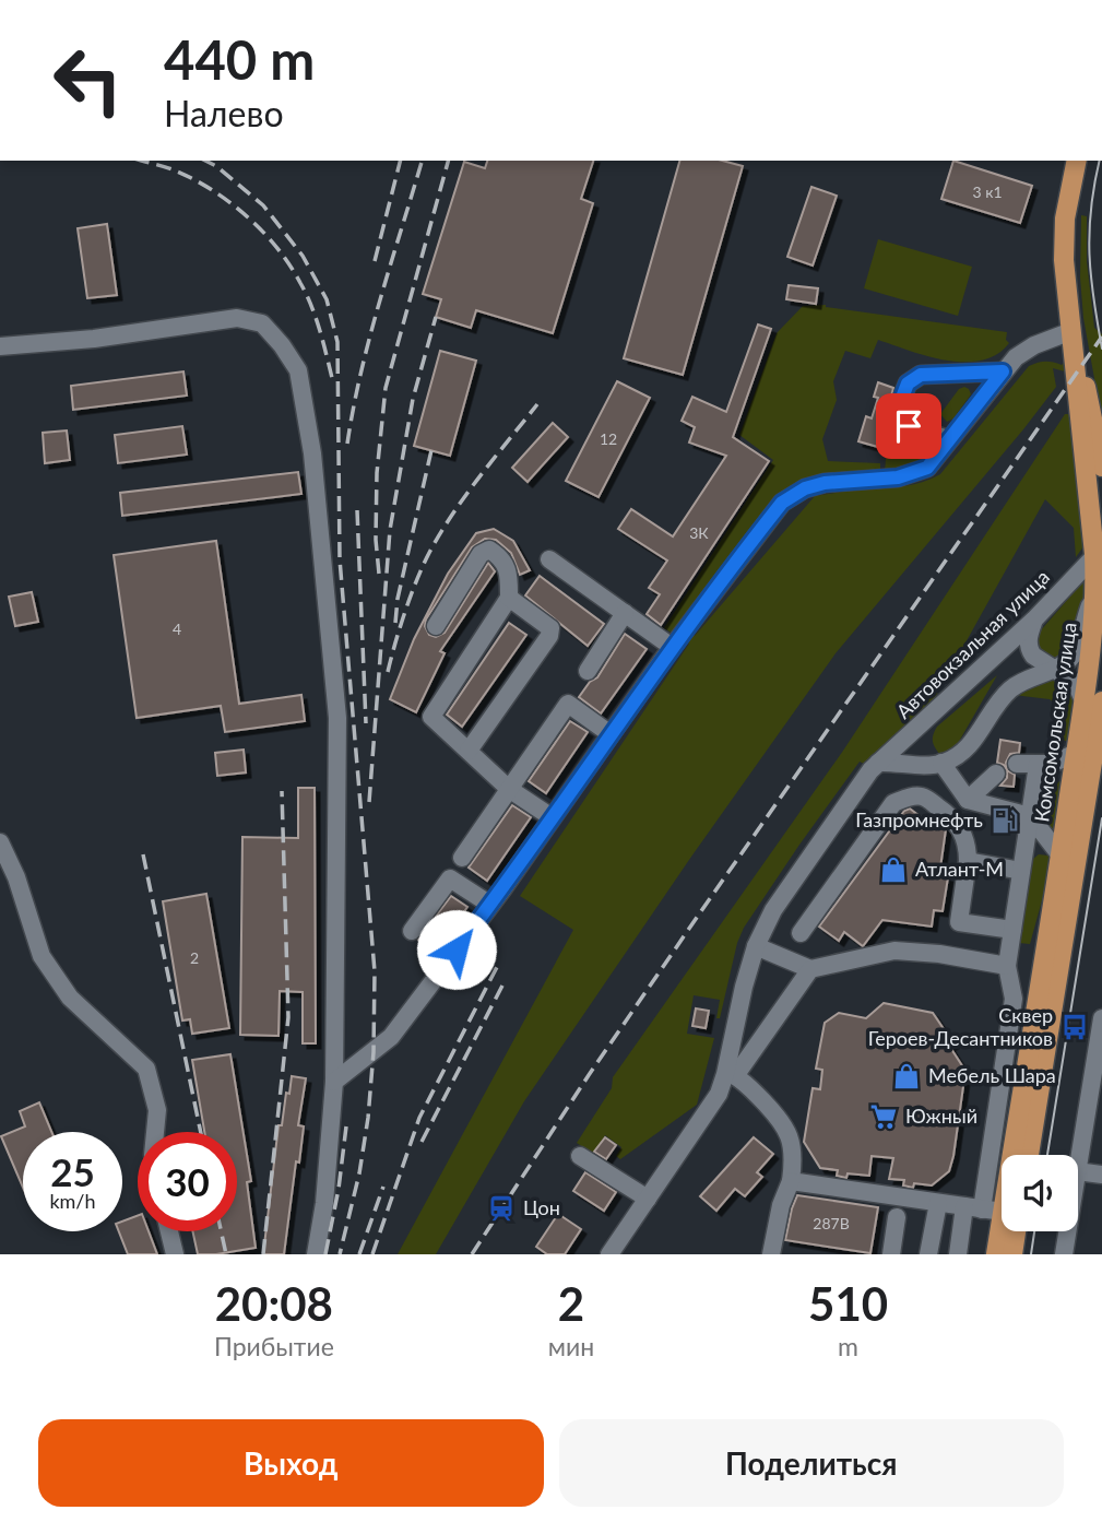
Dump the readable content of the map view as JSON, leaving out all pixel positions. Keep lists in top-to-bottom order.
{
  "streets": {
    "main road": ["Комсомольская улица"],
    "street": ["Автовокзальная улица"]
  },
  "crossings": [
    ["Автовокзальная улица", "Комсомольская улица"]
  ],
  "places": {
    "fuel station": ["Газпромнефть"],
    "shop": ["Атлант-М", "Мебель Шара"],
    "bus stop": ["Сквер Героев-Десантников"],
    "supermarket": ["Южный"],
    "station": ["Цон"]
  },
  "house_numbers": [
    "3 к1",
    "12",
    "3К",
    "4",
    "2",
    "287В"
  ],
  "page": {
    "turn": ["440 m", "Налево"],
    "speed": "25 km/h",
    "limit": "30",
    "eta": [
      "20:08",
      "Прибытие",
      "2",
      "мин",
      "510",
      "m"
    ],
    "buttons": ["Выход", "Поделиться"]
  }
}
